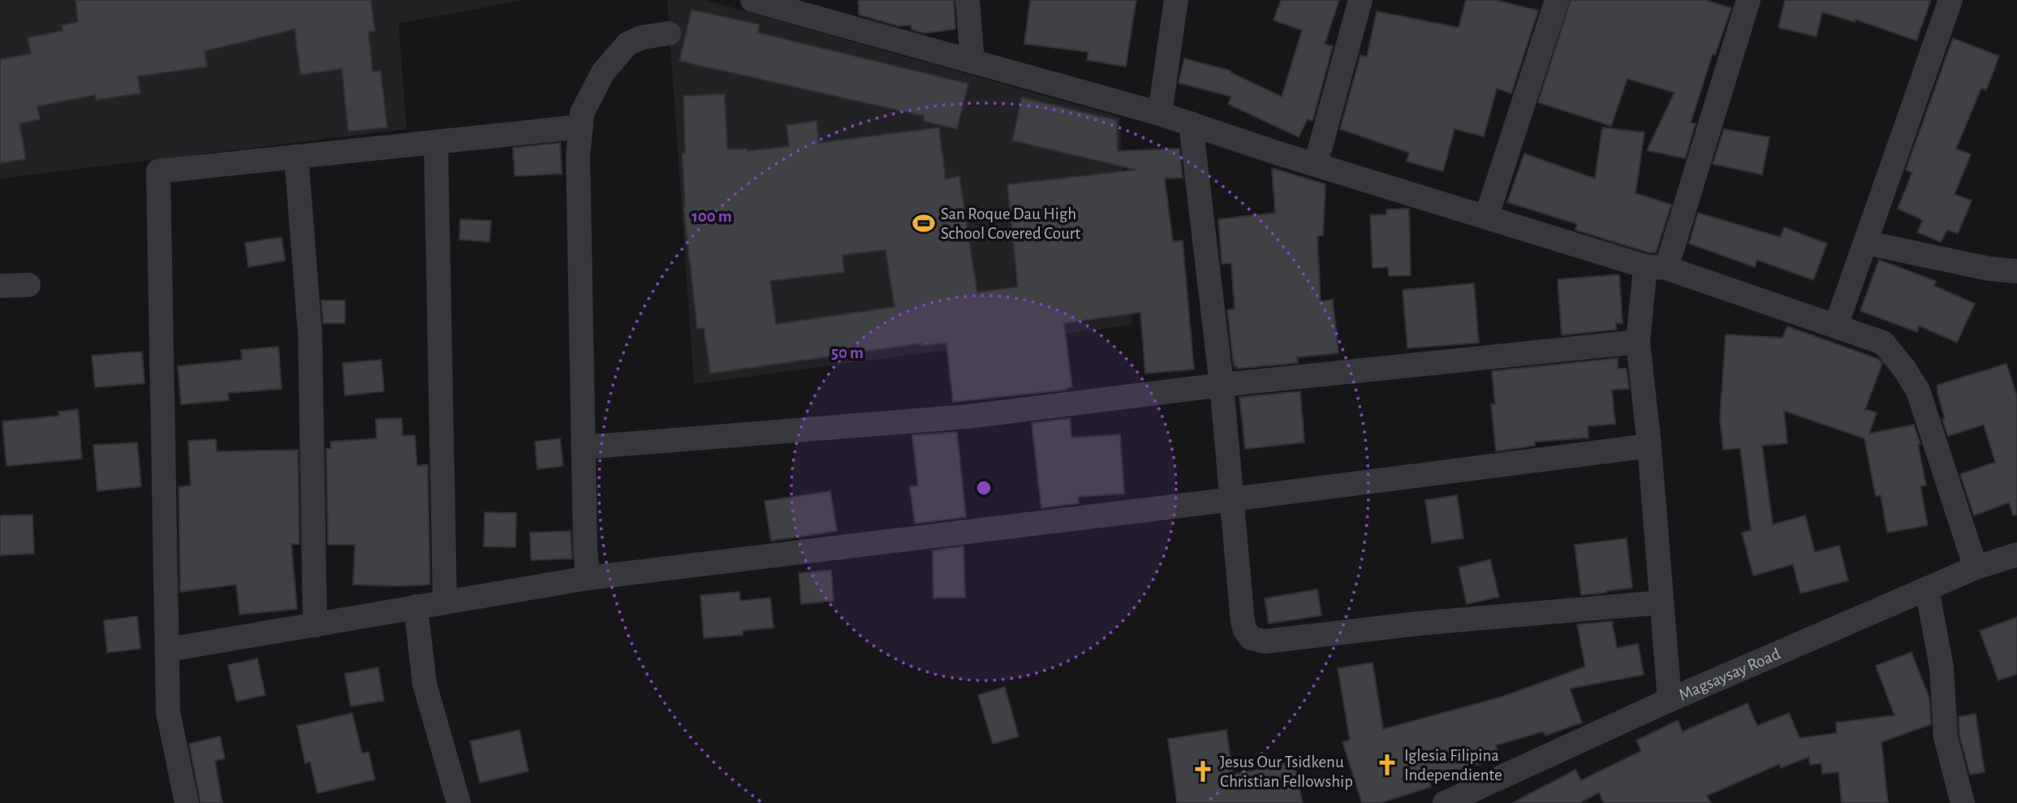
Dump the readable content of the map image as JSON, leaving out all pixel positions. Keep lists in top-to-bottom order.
{
  "streets": {
    "street": ["Magsaysay Road"]
  },
  "places": {
    "sports": ["San Roque Dau High School Covered Court"],
    "church": ["Iglesia Filipina Independiente", "Jesus Our Tsidkenu Christian Fellowship"]
  },
  "rings": ["100 m", "50 m"]
}
